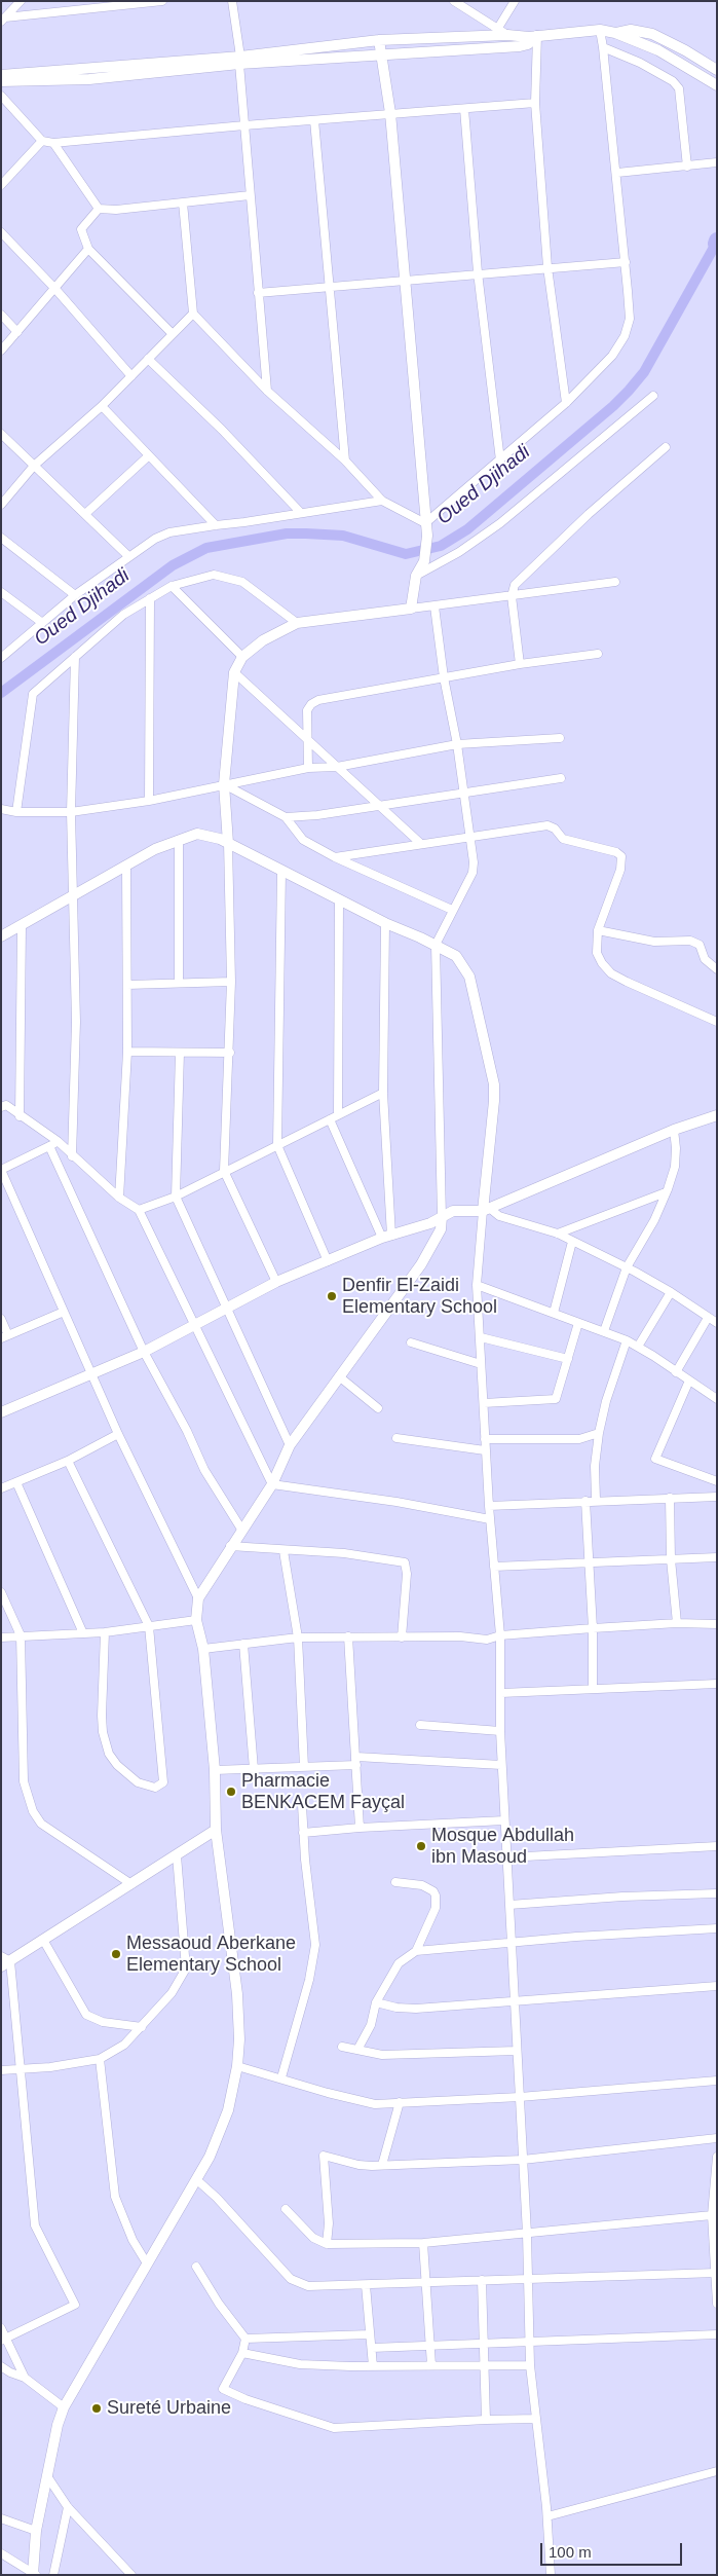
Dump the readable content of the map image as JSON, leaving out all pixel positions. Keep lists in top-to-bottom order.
{
  "water": ["Oued Djihadi"],
  "places": [
    "Denfir El-Zaidi Elementary School",
    "Pharmacie BENKACEM Fayçal",
    "Mosque Abdullah ibn Masoud",
    "Messaoud Aberkane Elementary School",
    "Sureté Urbaine"
  ],
  "scale_bar": "100 m"
}
